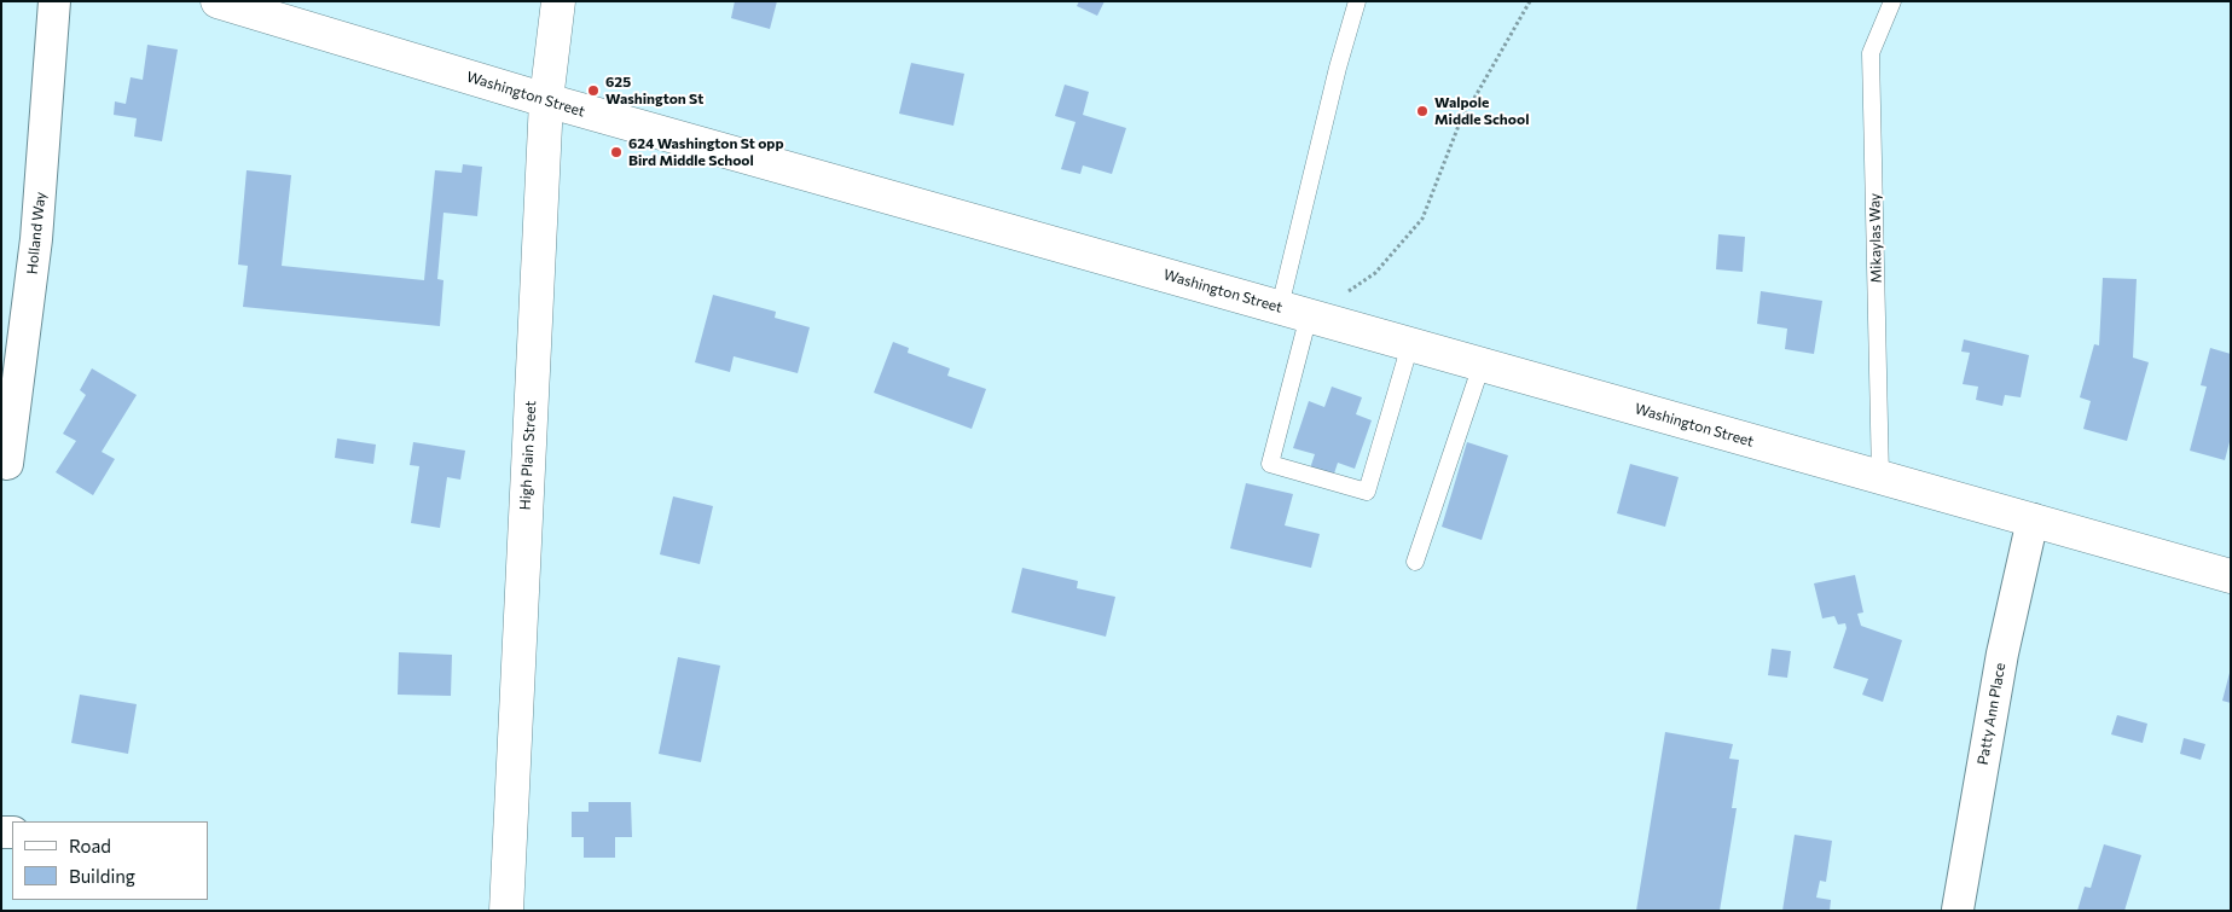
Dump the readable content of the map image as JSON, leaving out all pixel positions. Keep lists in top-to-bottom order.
{
  "streets": {
    "main road": ["Washington Street", "High Plain Street"],
    "street": ["Holland Way", "Patty Ann Place"],
    "lane": ["Mikaylas Way"]
  },
  "crossings": [
    ["Washington Street", "Mikaylas Way"],
    ["Washington Street", "High Plain Street"],
    ["Washington Street", "Patty Ann Place"]
  ],
  "places": ["625 Washington St", "Walpole Middle School", "624 Washington St opp Bird Middle School"],
  "legend": ["Road", "Building"]
}
